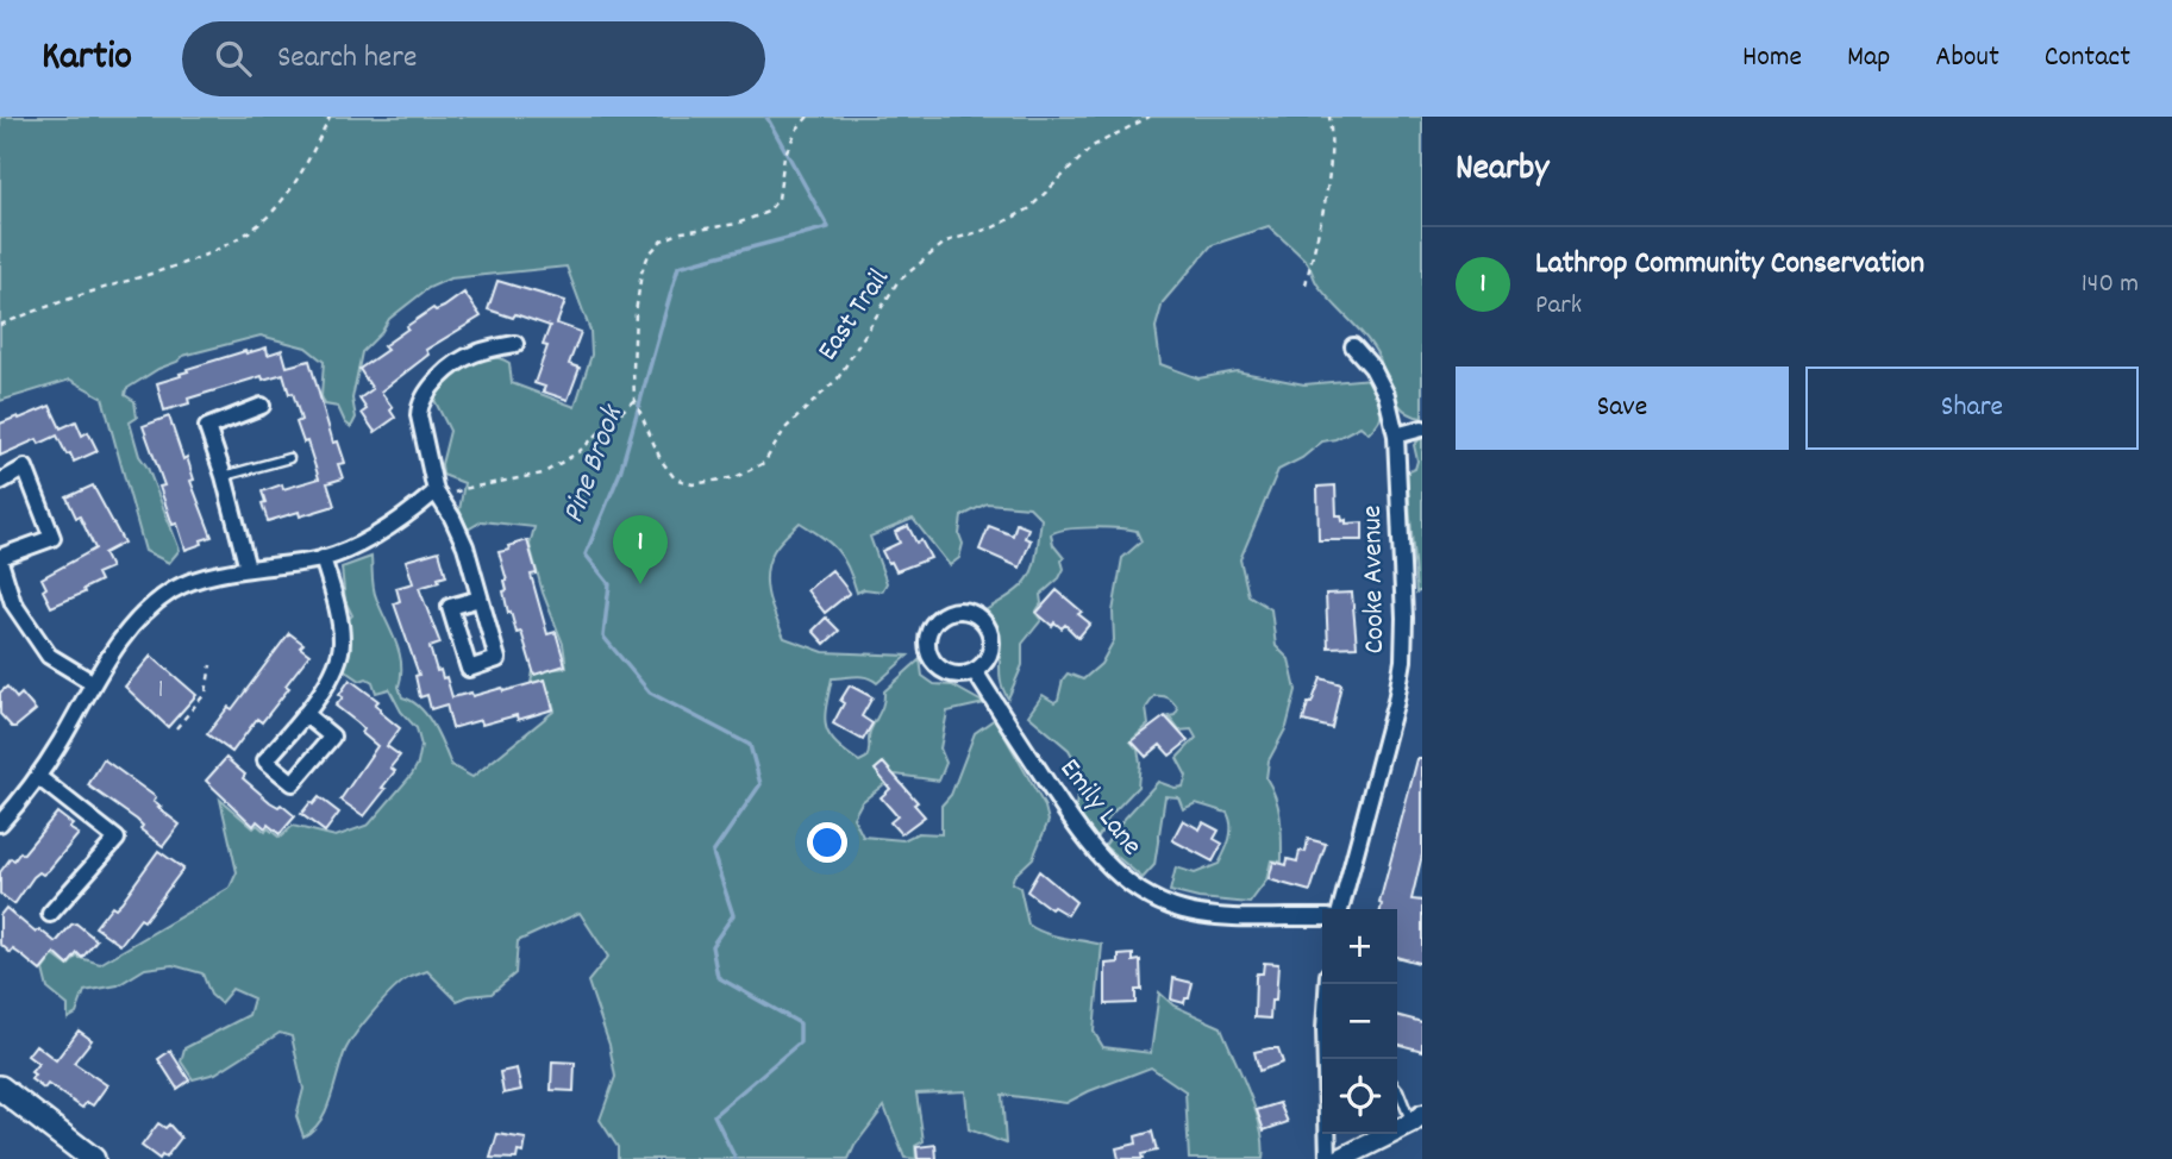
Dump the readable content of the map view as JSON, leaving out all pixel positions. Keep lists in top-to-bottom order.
{
  "streets": {
    "street": ["Cooke Avenue", "Emily Lane"],
    "path": ["East Trail"]
  },
  "water": ["Pine Brook"],
  "house_numbers": ["1"],
  "page": {
    "header": "Kartio",
    "search": "Search here",
    "nav": [
      "Home",
      "Map",
      "About",
      "Contact"
    ],
    "heading": "Nearby",
    "list": [
      {
        "mark": "1",
        "name": "Lathrop Community Conservation",
        "note": "Park",
        "value": "140 m"
      }
    ],
    "buttons": ["Save", "Share"],
    "pins": "1",
    "map_buttons": ["+", "−"]
  }
}
